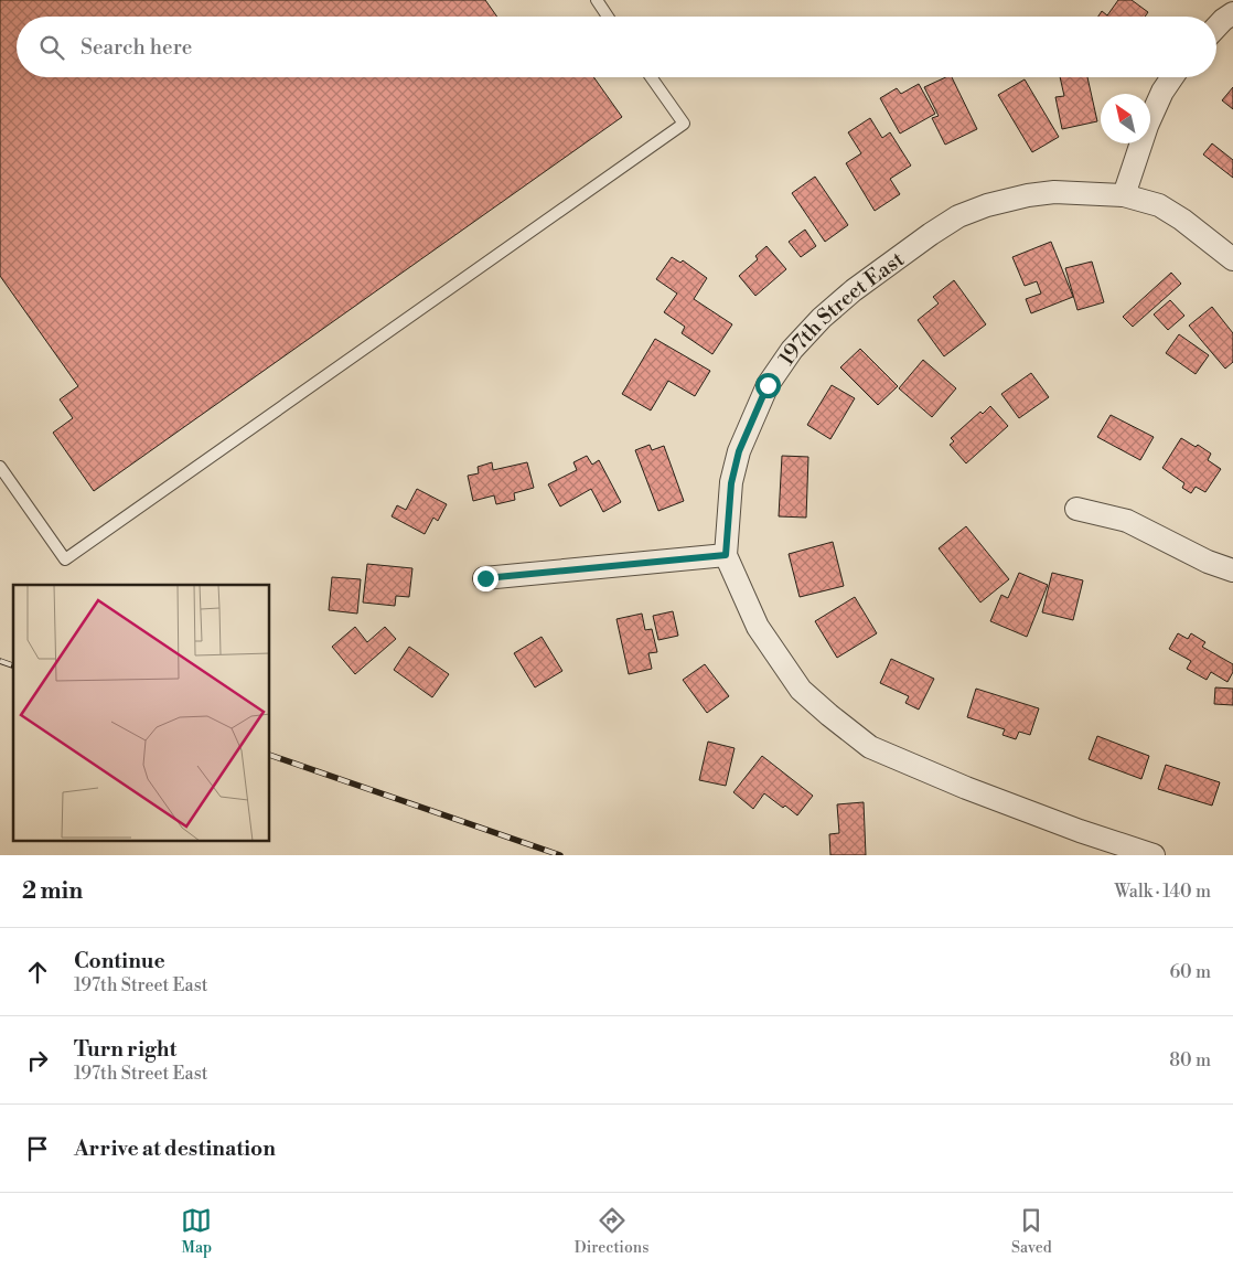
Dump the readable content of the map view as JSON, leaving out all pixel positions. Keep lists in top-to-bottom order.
{
  "streets": {
    "street": ["197th Street East"]
  },
  "north": "top left",
  "page": {
    "search": "Search here",
    "heading": ["2 min", "Walk · 140 m"],
    "list": [
      ["Continue", "197th Street East", "60 m"],
      ["Turn right", "197th Street East", "80 m"],
      "Arrive at destination"
    ],
    "nav": ["Map", "Directions", "Saved"]
  }
}
